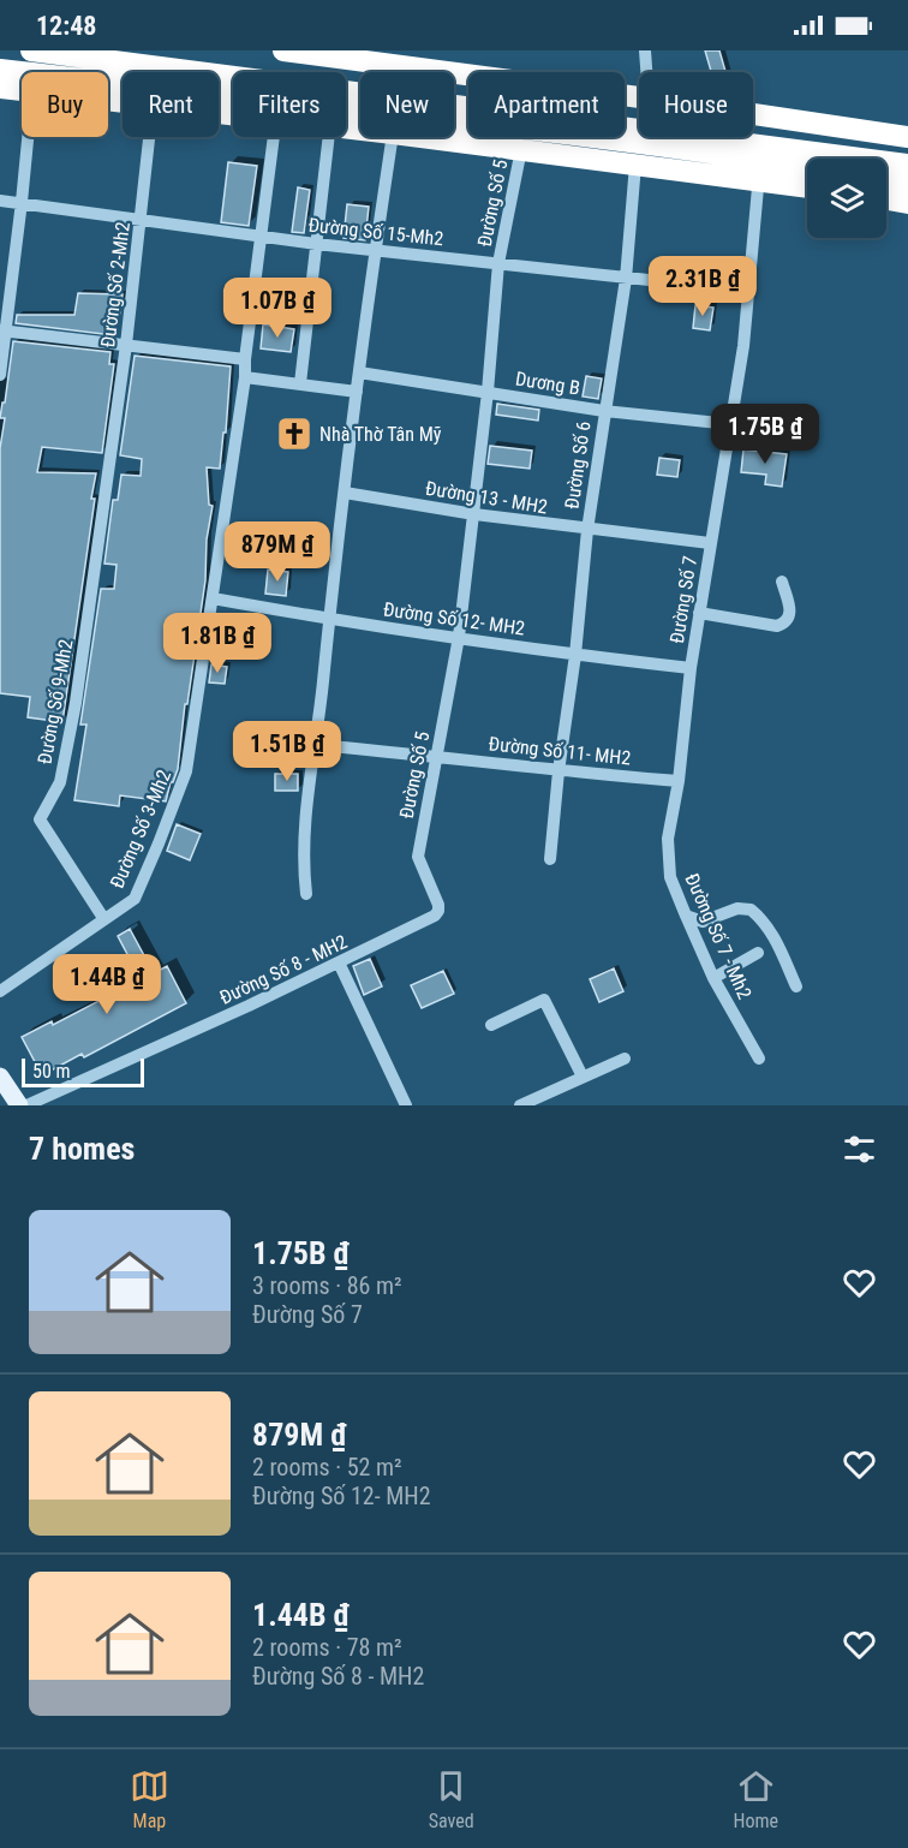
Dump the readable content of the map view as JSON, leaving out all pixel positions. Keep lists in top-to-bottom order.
{
  "streets": {
    "street": [
      "Đường Số 5",
      "Đường Số 15-Mh2",
      "Đường Số 2-Mh2",
      "Dương B",
      "Đường Số 6",
      "Đường 13 - MH2",
      "Đường Số 7",
      "Đường Số 12- MH2",
      "Đường Số 9-Mh2",
      "Đường Số 11- MH2",
      "Đường Số 3-Mh2",
      "Đường Số 7 - Mh2",
      "Đường Số 8 - MH2"
    ]
  },
  "crossings": [
    ["Đường Số 5", "Đường Số 15-Mh2"],
    ["Đường Số 5", "Dương B"],
    ["Đường Số 5", "Đường 13 - MH2"],
    ["Đường Số 5", "Đường Số 12- MH2"],
    ["Đường Số 5", "Đường Số 11- MH2"],
    ["Đường Số 5", "Đường Số 8 - MH2"],
    ["Đường Số 15-Mh2", "Đường Số 2-Mh2"],
    ["Đường Số 15-Mh2", "Đường Số 6"],
    ["Đường Số 15-Mh2", "Đường Số 3-Mh2"],
    ["Đường Số 2-Mh2", "Đường Số 9-Mh2"],
    ["Dương B", "Đường Số 6"],
    ["Dương B", "Đường Số 7"],
    ["Đường Số 6", "Đường 13 - MH2"],
    ["Đường Số 6", "Đường Số 12- MH2"],
    ["Đường Số 6", "Đường Số 11- MH2"],
    ["Đường 13 - MH2", "Đường Số 7"],
    ["Đường Số 7", "Đường Số 12- MH2"],
    ["Đường Số 7", "Đường Số 11- MH2"],
    ["Đường Số 7", "Đường Số 7 - Mh2"],
    ["Đường Số 12- MH2", "Đường Số 3-Mh2"],
    ["Đường Số 9-Mh2", "Đường Số 3-Mh2"],
    ["Đường Số 11- MH2", "Đường Số 7 - Mh2"]
  ],
  "places": {
    "church": ["Nhà Thờ Tân Mỹ"]
  },
  "scale_bar": "50 m",
  "page": {
    "status": "12:48",
    "chip": [
      "Buy",
      "Rent",
      "Filters",
      "New",
      "Apartment",
      "House"
    ],
    "price": [
      "2.31B ₫",
      "1.07B ₫",
      "1.75B ₫",
      "879M ₫",
      "1.81B ₫",
      "1.51B ₫",
      "1.44B ₫"
    ],
    "scale": "50 m",
    "heading": "7 homes",
    "list": [
      {
        "name": "1.75B ₫",
        "note": "3 rooms · 86 m² · Đường Số 7"
      },
      {
        "name": "879M ₫",
        "note": "2 rooms · 52 m² · Đường Số 12- MH2"
      },
      {
        "name": "1.44B ₫",
        "note": "2 rooms · 78 m² · Đường Số 8 - MH2"
      }
    ],
    "tabs": ["Map", "Saved", "Home"]
  }
}
